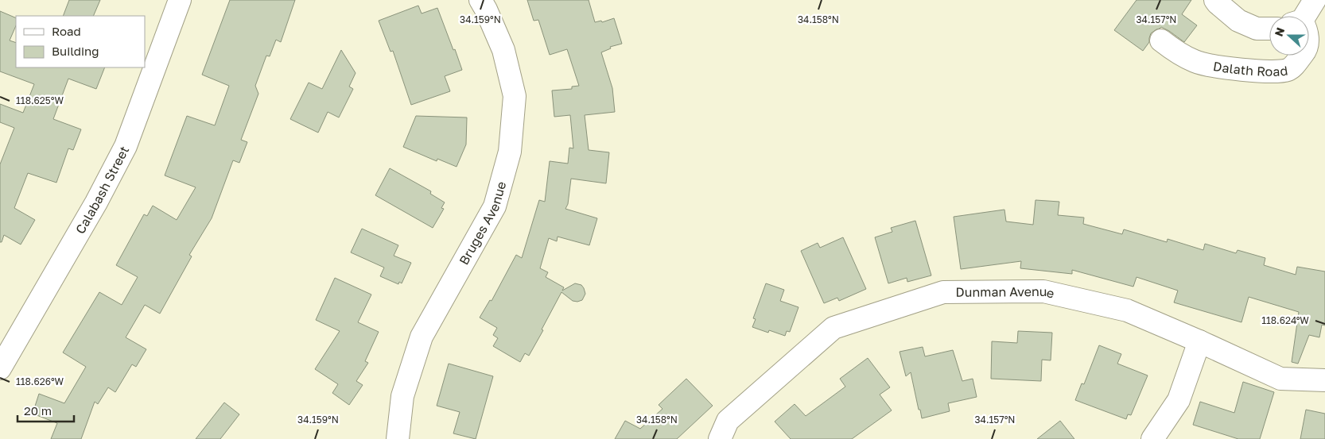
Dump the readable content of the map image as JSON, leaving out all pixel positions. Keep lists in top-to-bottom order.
{
  "streets": {
    "street": [
      "Dalath Road",
      "Calabash Street",
      "Bruges Avenue",
      "Dunman Avenue"
    ]
  },
  "legend": ["Road", "Building"],
  "scale_bar": "20 m",
  "north": "left",
  "coordinates": [
    "34.159°N",
    "34.158°N",
    "34.157°N",
    "118.625°W",
    "118.624°W",
    "118.626°W"
  ]
}
